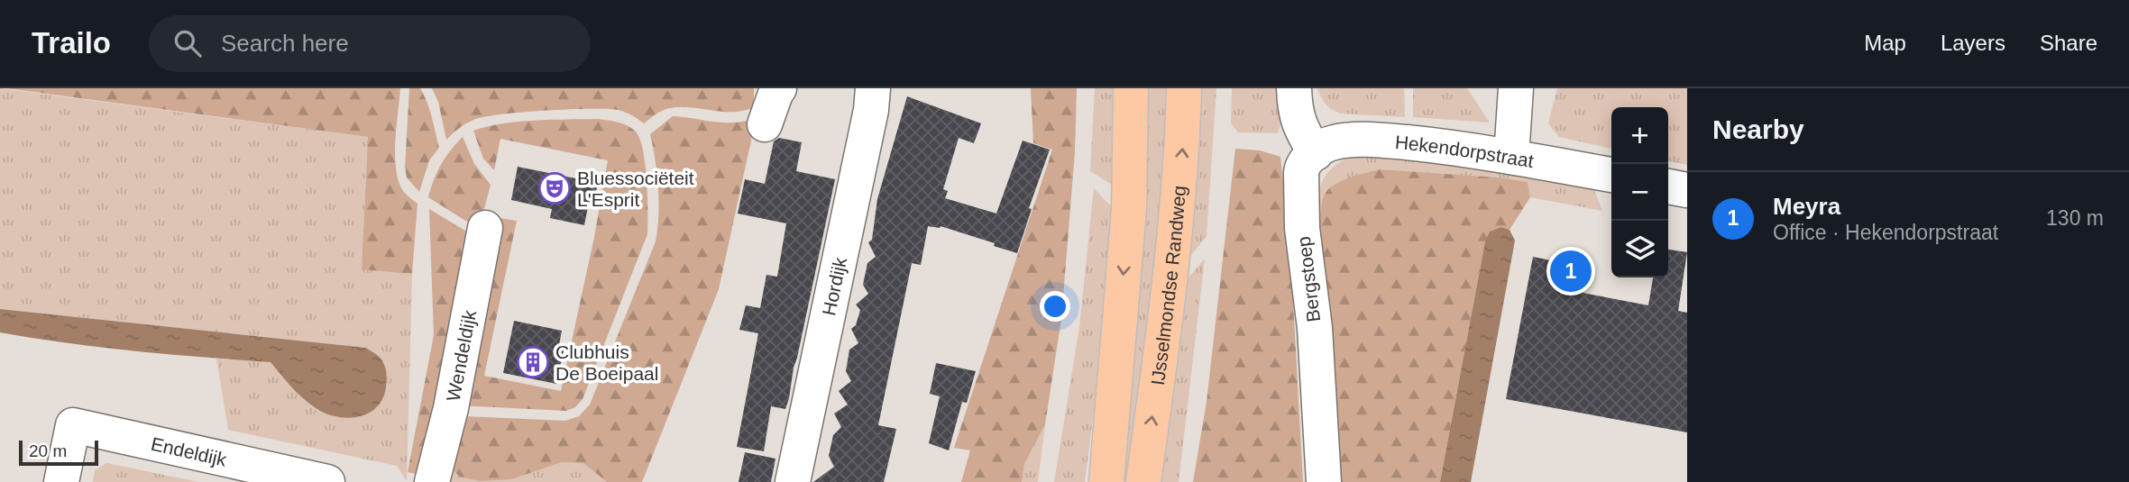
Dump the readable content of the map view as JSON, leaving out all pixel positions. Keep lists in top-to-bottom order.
{
  "streets": {
    "main road": ["IJsselmondse Randweg"],
    "street": [
      "Hekendorpstraat",
      "Bergstoep",
      "Hordijk",
      "Wendeldijk",
      "Endeldijk"
    ]
  },
  "crossings": [
    ["Hekendorpstraat", "Bergstoep"]
  ],
  "places": {
    "theatre": ["Bluessociëteit L'Esprit"],
    "building": ["Clubhuis De Boeipaal"]
  },
  "scale_bar": "20 m",
  "page": {
    "header": "Trailo",
    "search": "Search here",
    "nav": ["Map", "Layers", "Share"],
    "heading": "Nearby",
    "map_buttons": ["+", "−"],
    "list": [
      {
        "mark": "1",
        "name": "Meyra",
        "note": "Office · Hekendorpstraat",
        "value": "130 m"
      }
    ],
    "pins": "1",
    "scale": "20 m"
  }
}
